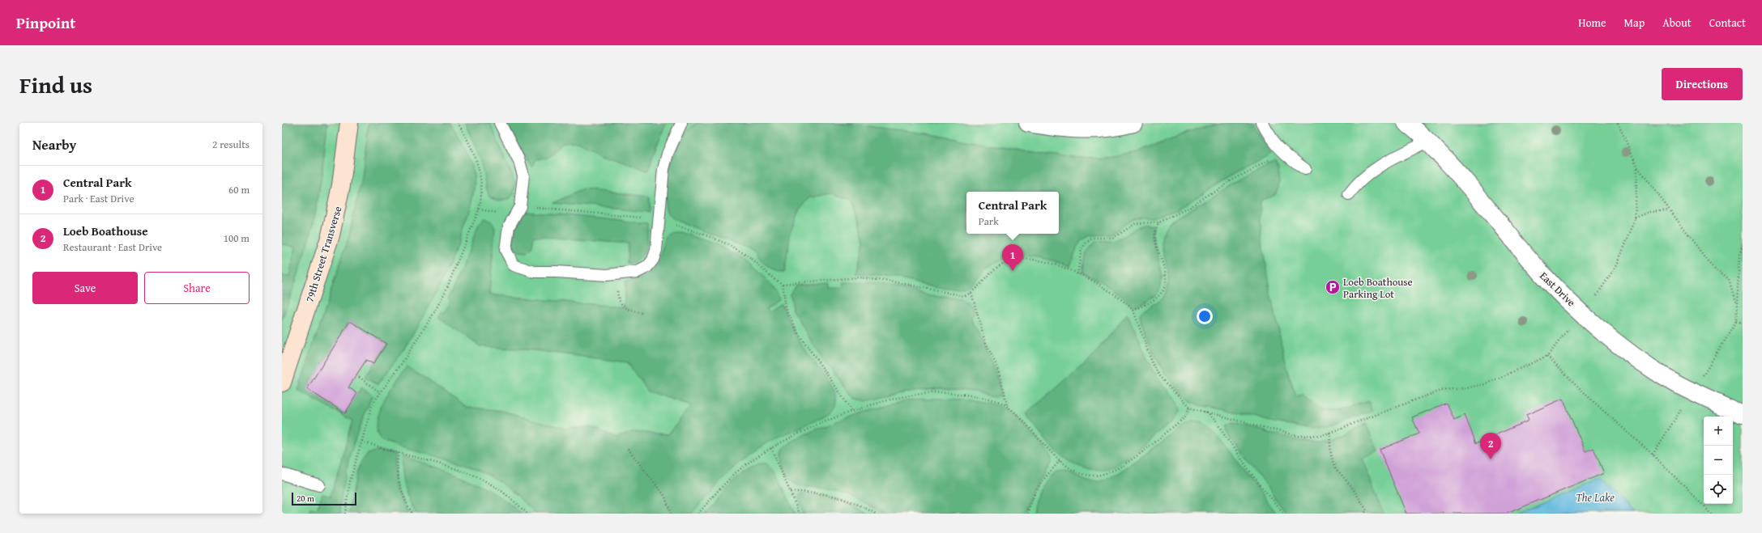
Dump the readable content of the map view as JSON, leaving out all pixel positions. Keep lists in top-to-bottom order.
{
  "streets": {
    "main road": ["79th Street Transverse"],
    "street": ["East Drive"]
  },
  "water": ["The Lake"],
  "places": {
    "parking": ["Loeb Boathouse Parking Lot"]
  },
  "scale_bar": "20 m",
  "page": {
    "header": "Pinpoint",
    "nav": [
      "Home",
      "Map",
      "About",
      "Contact"
    ],
    "title": "Find us",
    "buttons": [
      "Directions",
      ["Save", "Share"]
    ],
    "heading": ["Nearby", "2 results"],
    "list": [
      {
        "mark": "1",
        "name": "Central Park",
        "note": "Park · East Drive",
        "value": "60 m"
      },
      {
        "mark": "2",
        "name": "Loeb Boathouse",
        "note": "Restaurant · East Drive",
        "value": "100 m"
      }
    ],
    "popup": ["Central Park", "Park"],
    "pins": ["1", "2"],
    "map_buttons": ["+", "−"],
    "scale": "20 m"
  }
}
